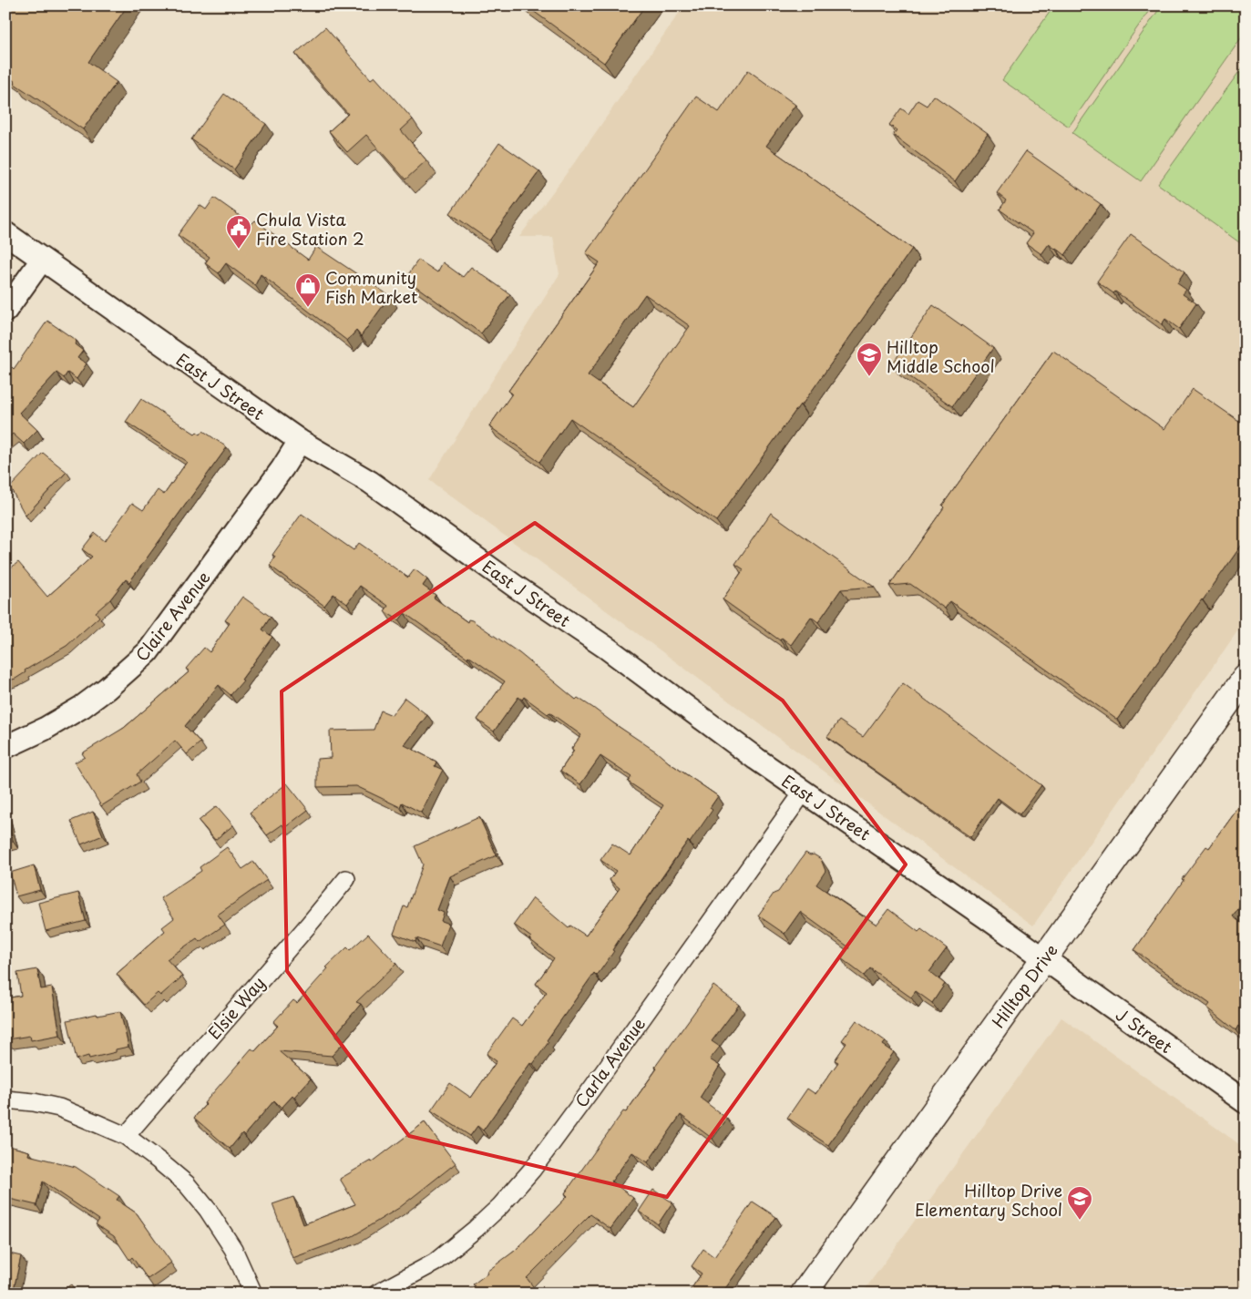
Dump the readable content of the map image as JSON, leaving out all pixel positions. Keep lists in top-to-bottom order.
{
  "streets": {
    "main road": ["Hilltop Drive"],
    "street": [
      "East J Street",
      "Claire Avenue",
      "Elsie Way",
      "J Street",
      "Carla Avenue"
    ]
  },
  "crossings": [
    ["East J Street", "Claire Avenue"],
    ["East J Street", "Hilltop Drive"],
    ["East J Street", "J Street"],
    ["East J Street", "Carla Avenue"],
    ["Hilltop Drive", "J Street"]
  ],
  "places": {
    "public building": ["Chula Vista Fire Station 2"],
    "shop": ["Community Fish Market"],
    "school or university": ["Hilltop Middle School", "Hilltop Drive Elementary School"]
  }
}
